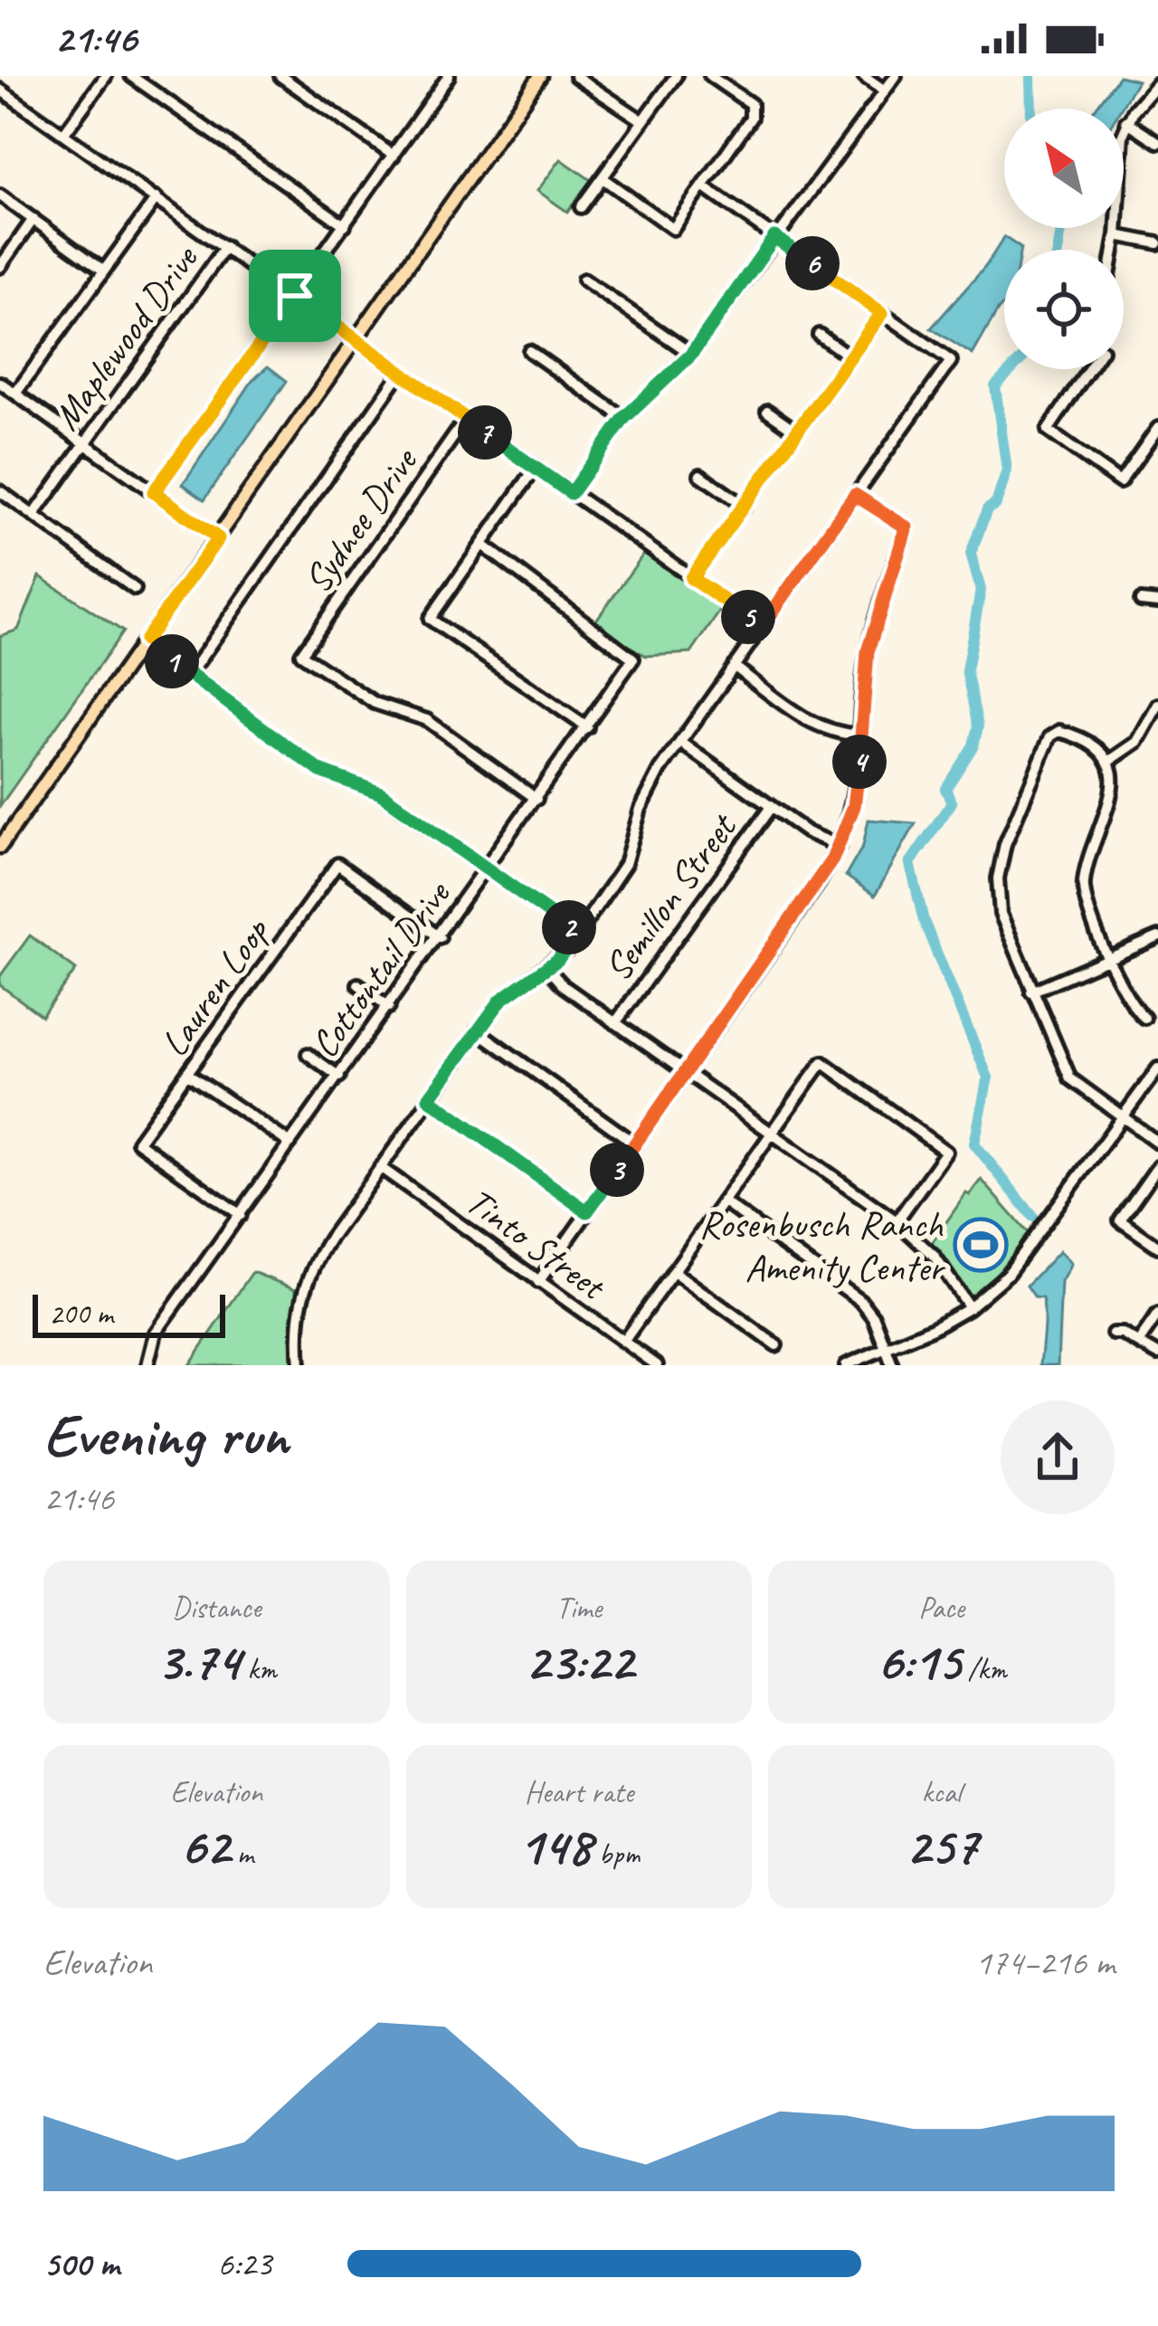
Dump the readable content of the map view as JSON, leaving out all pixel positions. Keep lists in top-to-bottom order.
{
  "streets": {
    "street": [
      "Maplewood Drive",
      "Sydnee Drive",
      "Semillon Street",
      "Cottontail Drive",
      "Lauren Loop",
      "Tinto Street"
    ]
  },
  "crossings": [
    ["Sydnee Drive", "Cottontail Drive"],
    ["Cottontail Drive", "Lauren Loop"]
  ],
  "places": {
    "sports": ["Rosenbusch Ranch Amenity Center"]
  },
  "scale_bar": "200 m",
  "north": "top left",
  "page": {
    "status": "21:46",
    "pins": [
      "6",
      "7",
      "5",
      "1",
      "4",
      "2",
      "3"
    ],
    "scale": "200 m",
    "heading": ["Evening run", "21:46"],
    "stats": [
      ["Distance", "3.74 km"],
      ["Time", "23:22"],
      ["Pace", "6:15 /km"],
      ["Elevation", "62 m"],
      ["Heart rate", "148 bpm"],
      ["kcal", "257"]
    ],
    "chart": ["Elevation", "174–216 m"],
    "list": [
      {
        "name": "500 m",
        "note": "6:23"
      }
    ]
  }
}
